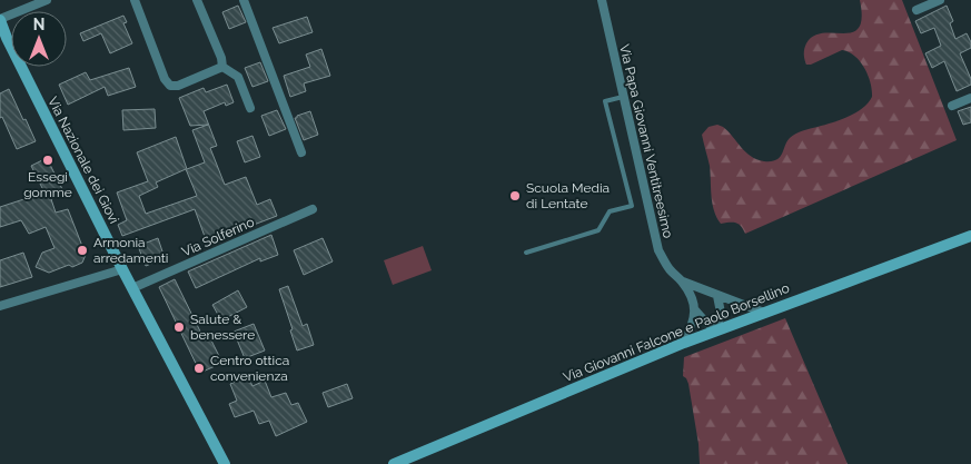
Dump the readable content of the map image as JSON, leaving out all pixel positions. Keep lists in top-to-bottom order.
{
  "streets": {
    "street": [
      "Via Papa Giovanni Ventitreesimo",
      "Via Nazionale dei Giovi",
      "Via Solferino",
      "Via Giovanni Falcone e Paolo Borsellino"
    ]
  },
  "crossings": [
    ["Via Papa Giovanni Ventitreesimo", "Via Giovanni Falcone e Paolo Borsellino"],
    ["Via Nazionale dei Giovi", "Via Solferino"]
  ],
  "places": [
    "Essegi gomme",
    "Scuola Media di Lentate",
    "Armonia arredamenti",
    "Salute & benessere",
    "Centro ottica convenienza"
  ],
  "north": "top"
}
